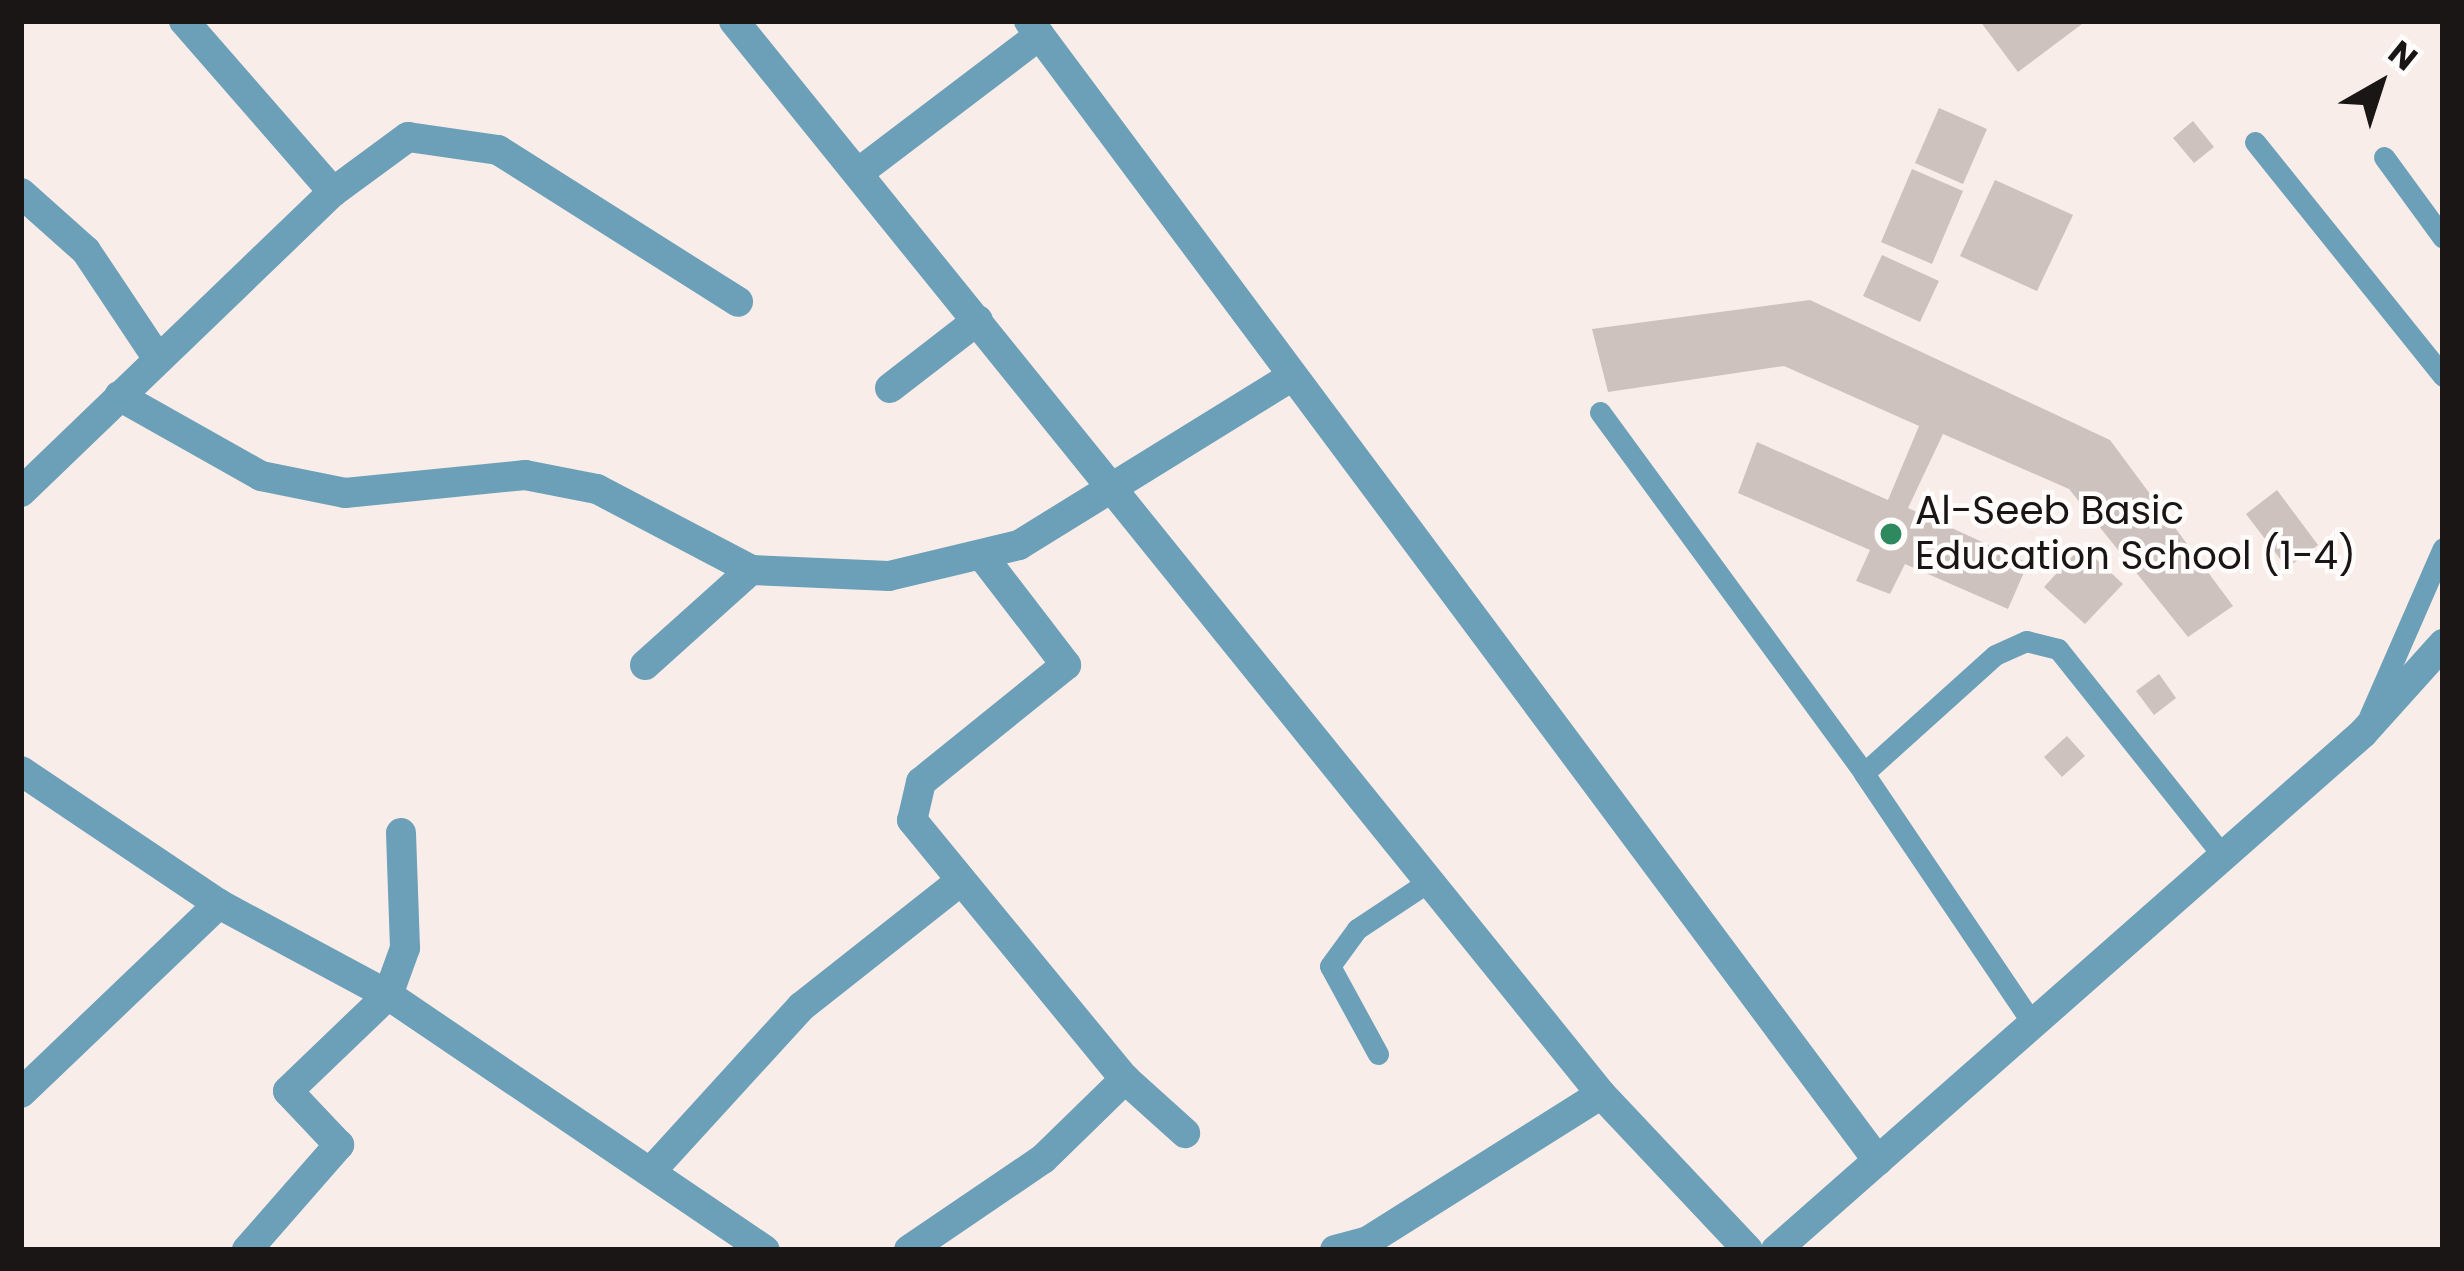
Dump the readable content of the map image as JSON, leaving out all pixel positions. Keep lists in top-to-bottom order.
{
  "places": ["Al-Seeb Basic Education School (1-4)"],
  "north": "top right"
}
